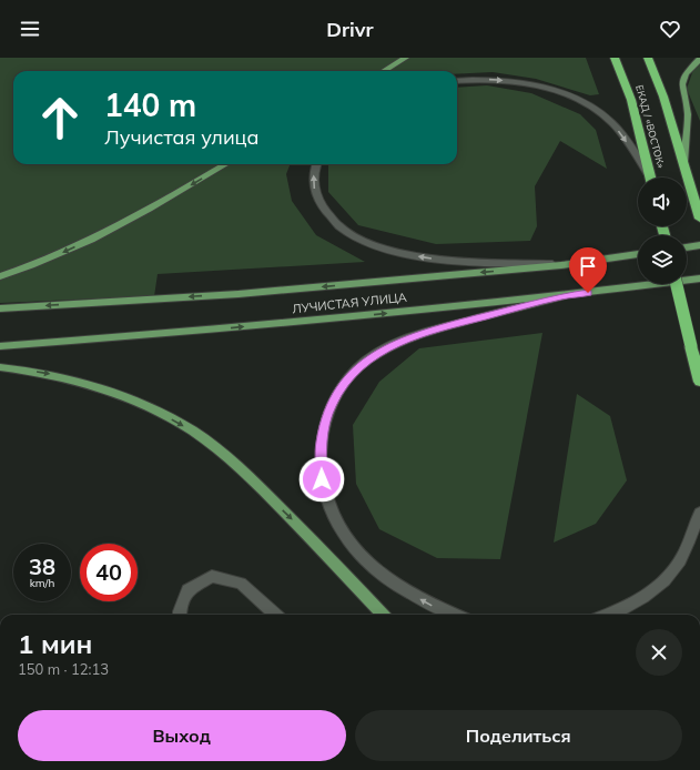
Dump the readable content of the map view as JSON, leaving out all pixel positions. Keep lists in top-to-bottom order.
{
  "streets": {
    "highway": ["ЕКАД / «ВОСТОК»"],
    "main road": ["ЛУЧИСТАЯ УЛИЦА"]
  },
  "page": {
    "header": "Drivr",
    "turn": ["140 m", "Лучистая улица"],
    "speed": "38 km/h",
    "limit": "40",
    "heading": ["1 мин", "150 m · 12:13"],
    "buttons": ["Выход", "Поделиться"]
  }
}
